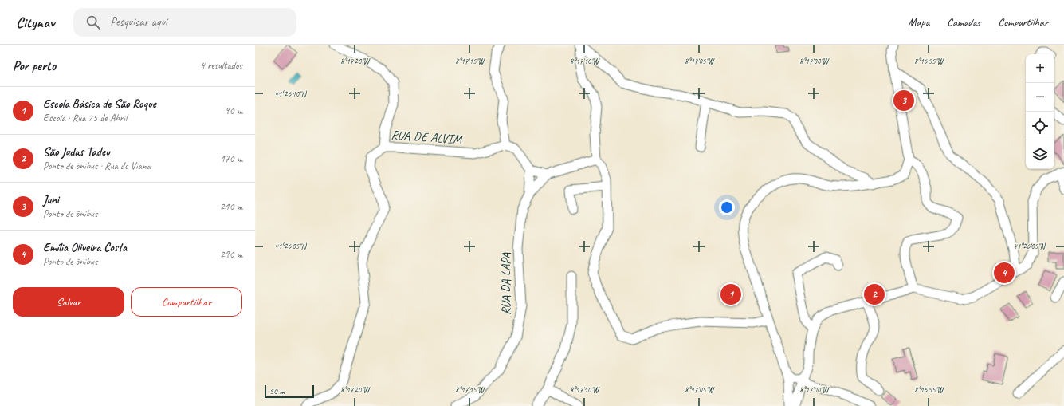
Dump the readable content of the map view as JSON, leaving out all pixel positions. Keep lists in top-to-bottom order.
{
  "streets": {
    "street": ["RUA DE ALVIM", "RUA DA LAPA"]
  },
  "scale_bar": "50 m",
  "page": {
    "header": "Citynav",
    "search": "Pesquisar aqui",
    "nav": ["Mapa", "Camadas", "Compartilhar"],
    "heading": ["Por perto", "4 resultados"],
    "map_buttons": ["+", "−"],
    "list": [
      {
        "mark": "1",
        "name": "Escola Básica de São Roque",
        "note": "Escola · Rua 25 de Abril",
        "value": "90 m"
      },
      {
        "mark": "2",
        "name": "São Judas Tadeu",
        "note": "Ponto de ônibus · Rua do Viana",
        "value": "170 m"
      },
      {
        "mark": "3",
        "name": "Juni",
        "note": "Ponto de ônibus",
        "value": "210 m"
      },
      {
        "mark": "4",
        "name": "Emília Oliveira Costa",
        "note": "Ponto de ônibus",
        "value": "290 m"
      }
    ],
    "pins": [
      "3",
      "4",
      "1",
      "2"
    ],
    "buttons": ["Salvar", "Compartilhar"],
    "scale": "50 m"
  },
  "coordinates": [
    "8°17'20\"W",
    "8°17'15\"W",
    "8°17'10\"W",
    "8°17'05\"W",
    "8°17'00\"W",
    "8°16'55\"W",
    "41°26'10\"N",
    "41°26'05\"N"
  ]
}
